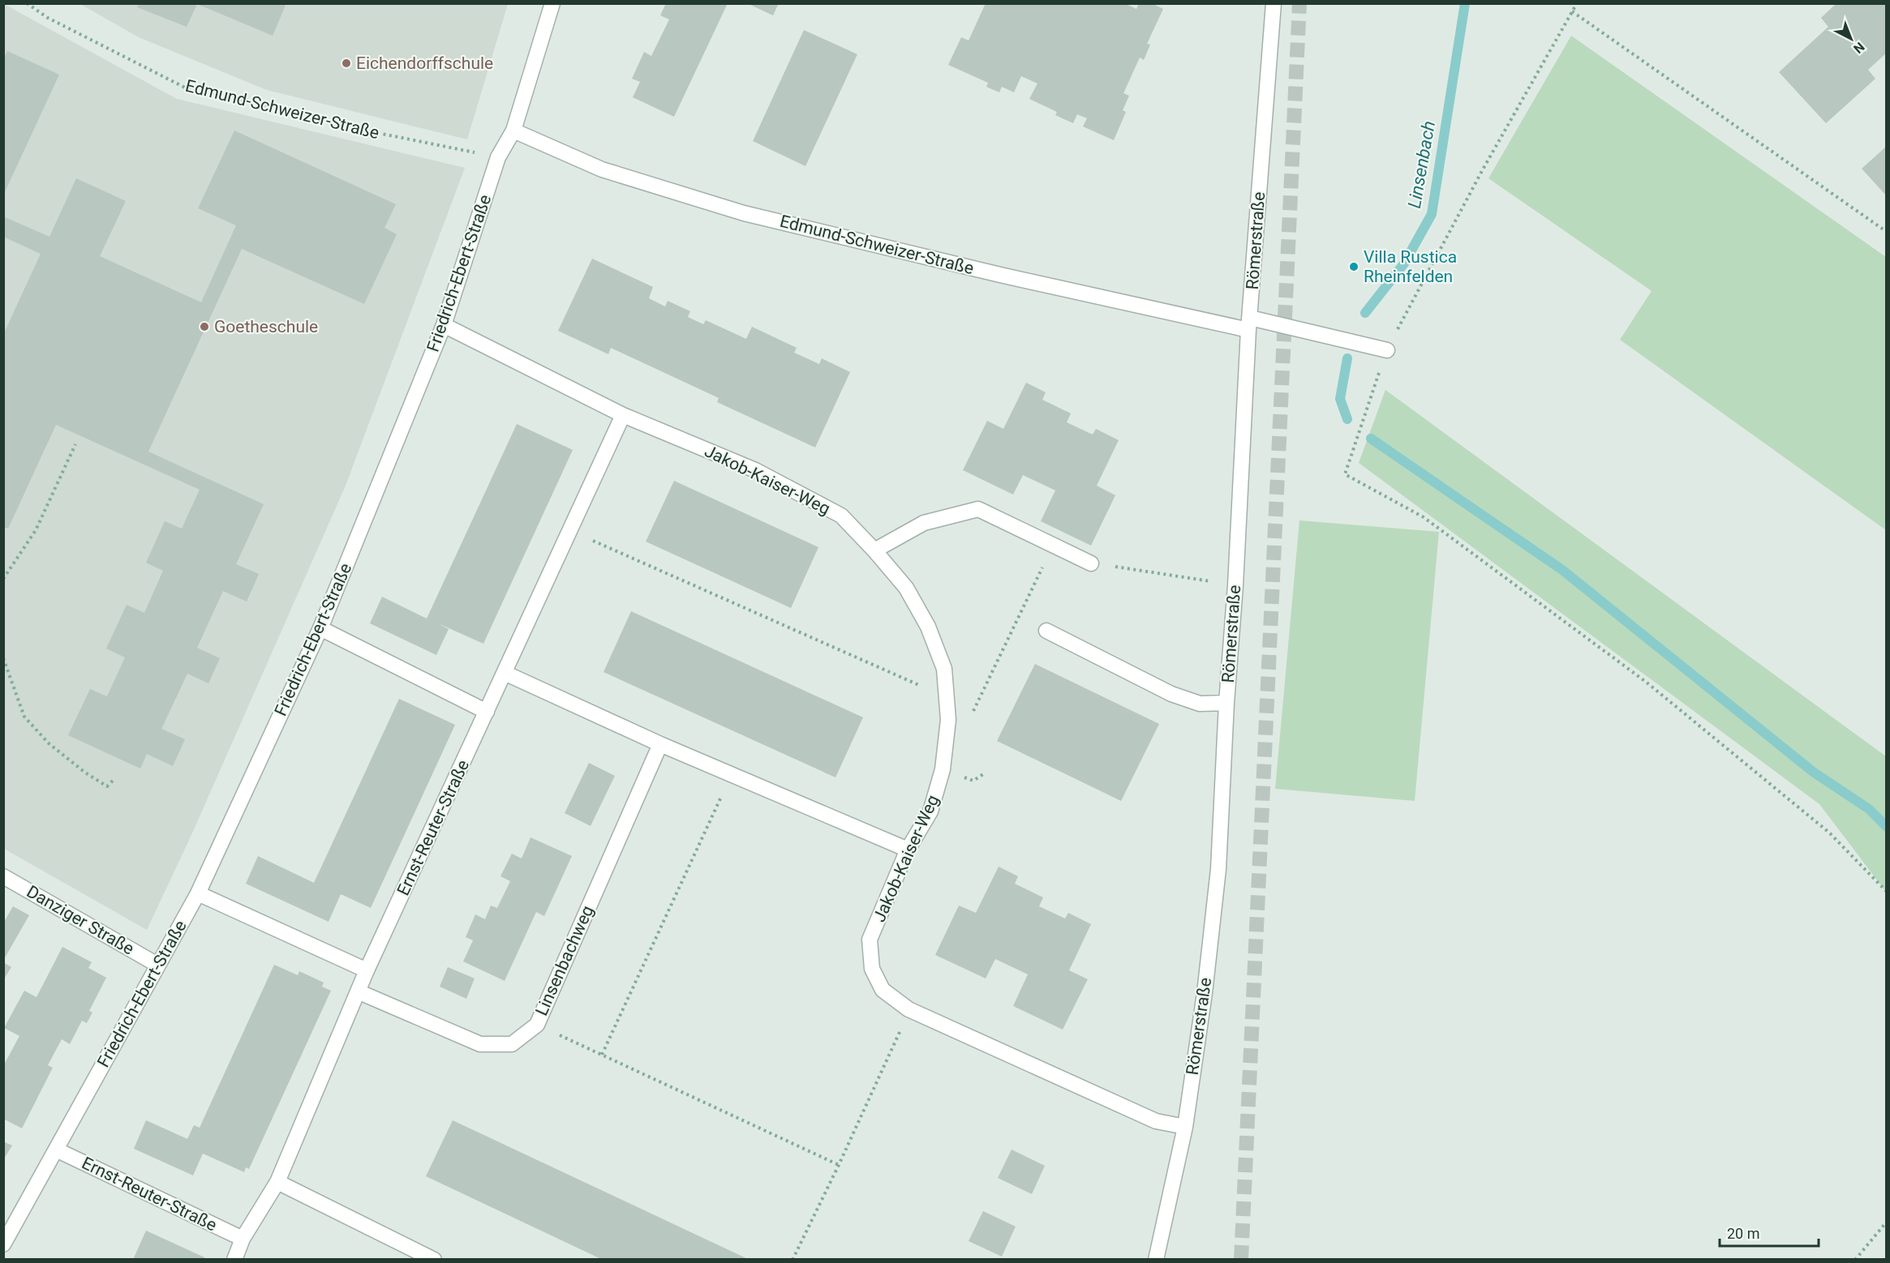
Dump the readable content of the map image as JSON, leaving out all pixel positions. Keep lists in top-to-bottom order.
{
  "streets": {
    "street": [
      "Edmund-Schweizer-Straße",
      "Römerstraße",
      "Friedrich-Ebert-Straße",
      "Jakob-Kaiser-Weg",
      "Ernst-Reuter-Straße",
      "Danziger Straße",
      "Linsenbachweg"
    ]
  },
  "crossings": [
    ["Edmund-Schweizer-Straße", "Römerstraße"],
    ["Edmund-Schweizer-Straße", "Friedrich-Ebert-Straße"],
    ["Römerstraße", "Jakob-Kaiser-Weg"],
    ["Friedrich-Ebert-Straße", "Jakob-Kaiser-Weg"],
    ["Friedrich-Ebert-Straße", "Ernst-Reuter-Straße"],
    ["Friedrich-Ebert-Straße", "Danziger Straße"],
    ["Jakob-Kaiser-Weg", "Ernst-Reuter-Straße"],
    ["Ernst-Reuter-Straße", "Linsenbachweg"]
  ],
  "water": ["Linsenbach"],
  "places": ["Eichendorffschule", "Villa Rustica Rheinfelden", "Goetheschule"],
  "scale_bar": "20 m",
  "north": "bottom right"
}
